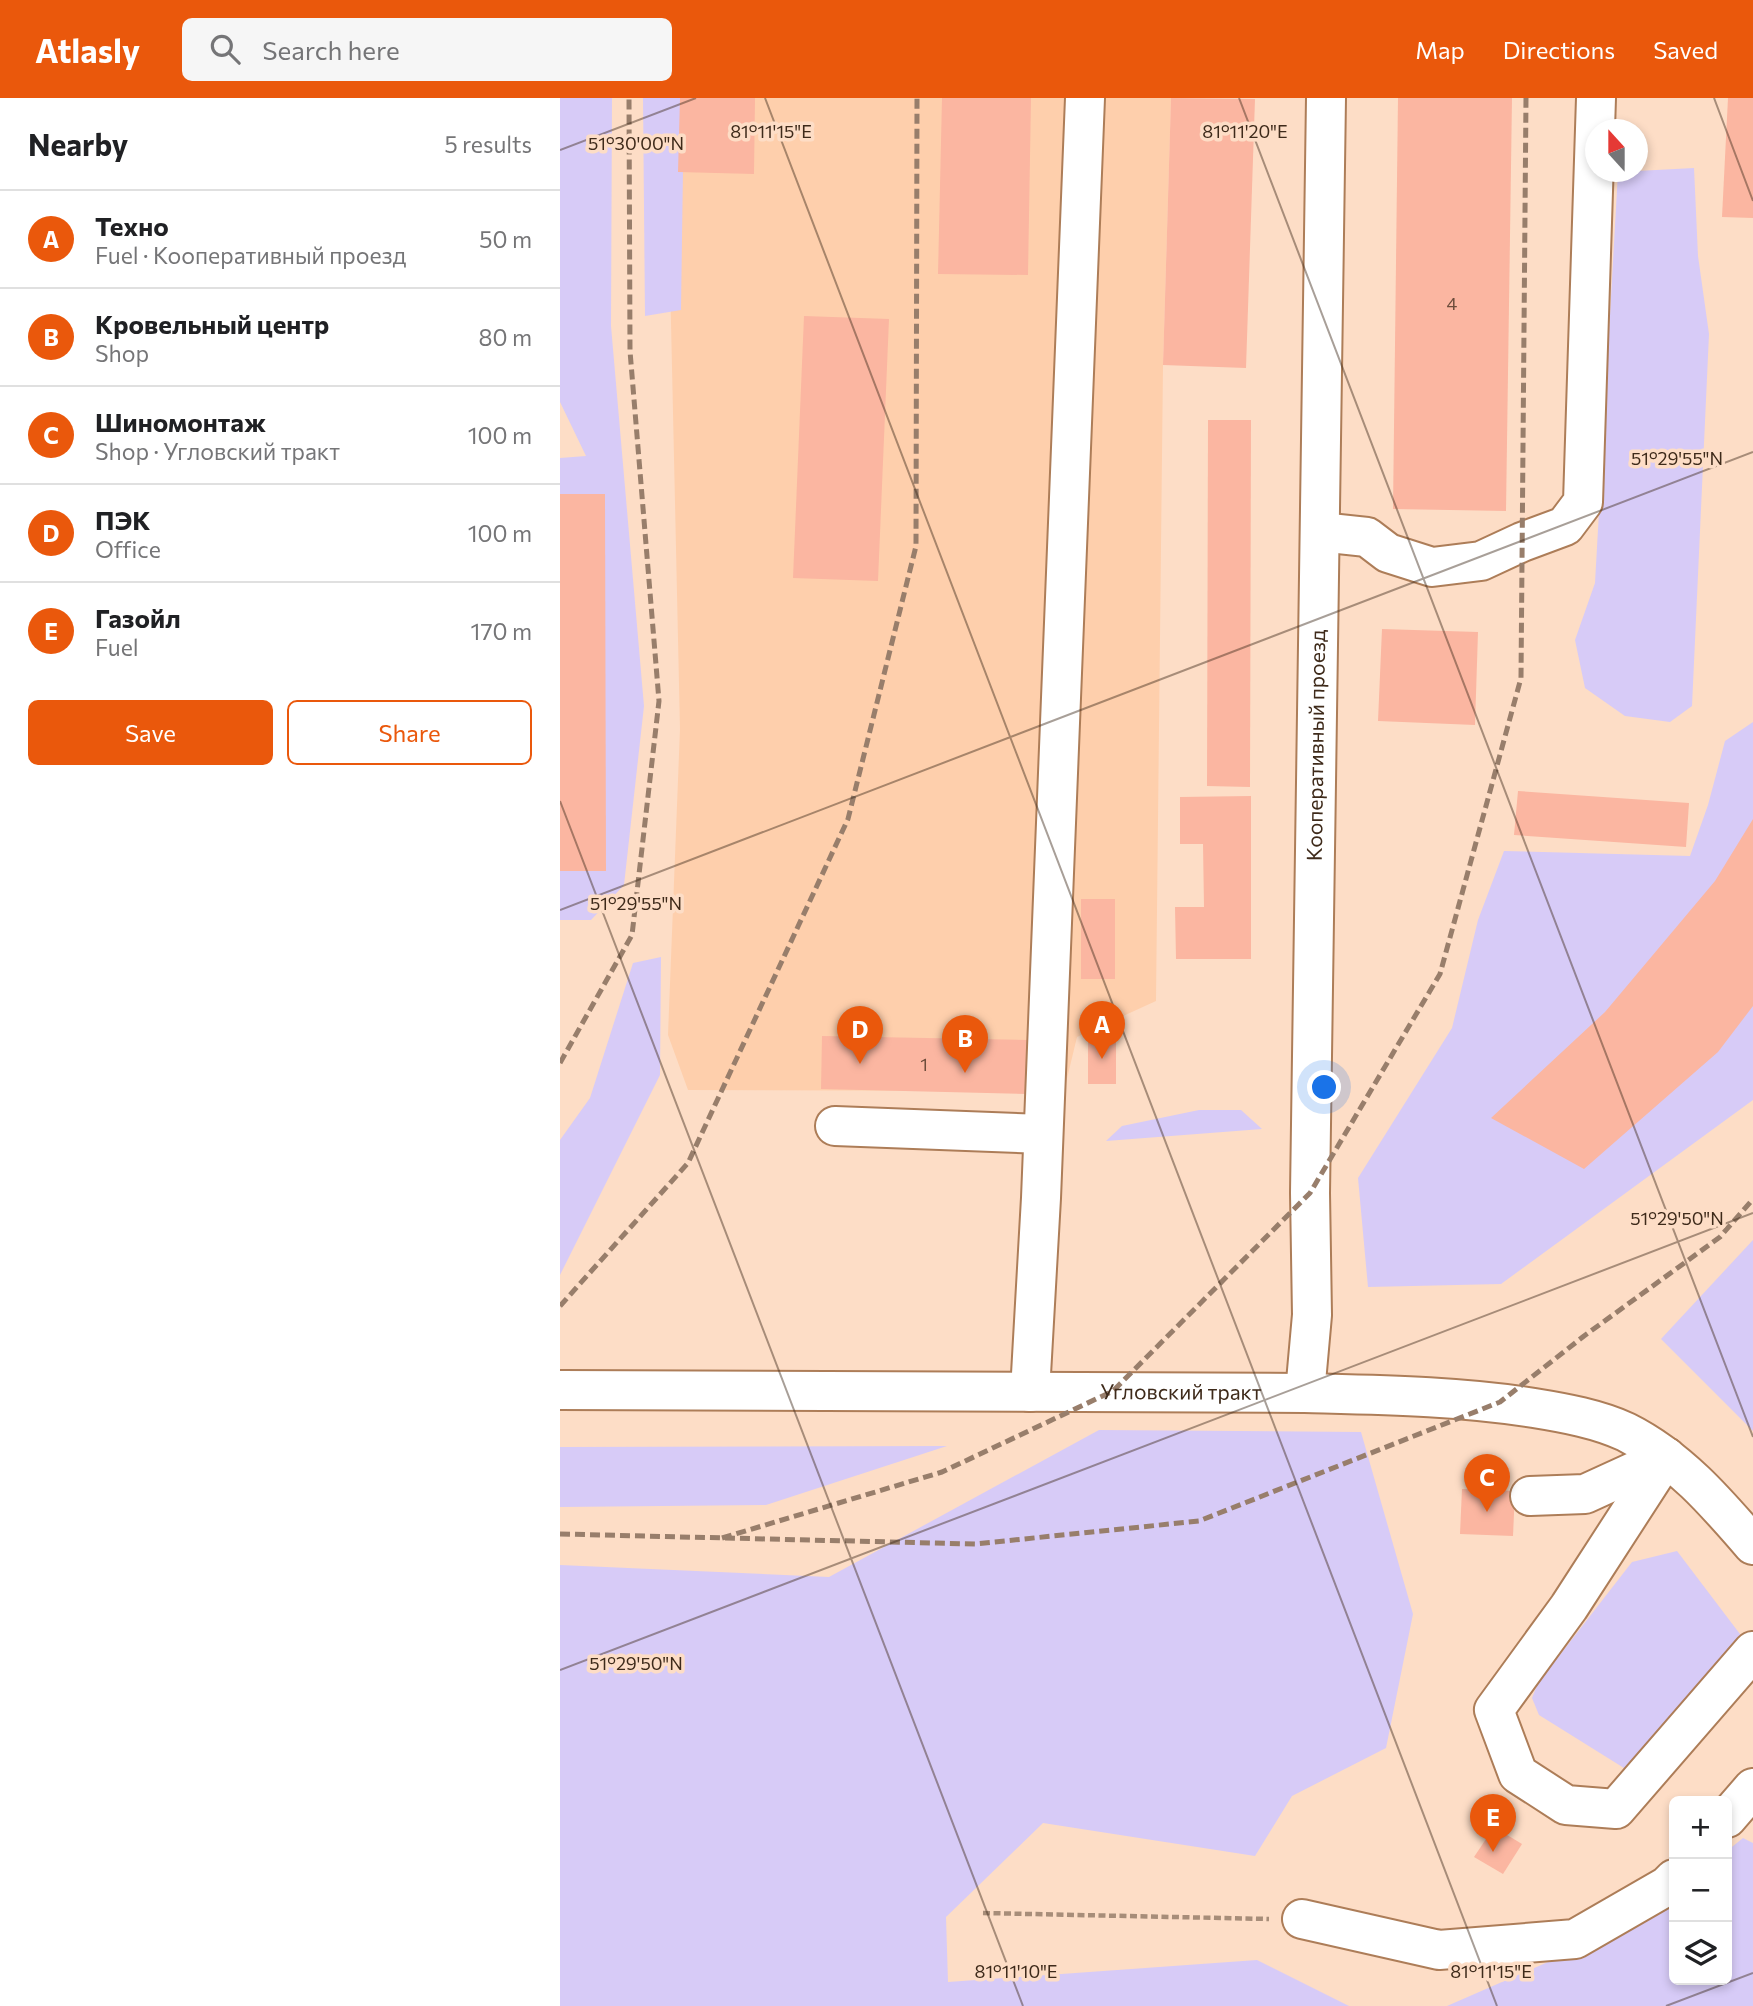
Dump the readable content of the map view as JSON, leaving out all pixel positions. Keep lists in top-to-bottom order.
{
  "streets": {
    "main road": ["Кооперативный проезд", "Угловский тракт"]
  },
  "crossings": [
    ["Кооперативный проезд", "Угловский тракт"]
  ],
  "house_numbers": ["4", "1"],
  "north": "top",
  "page": {
    "header": "Atlasly",
    "search": "Search here",
    "nav": ["Map", "Directions", "Saved"],
    "heading": ["Nearby", "5 results"],
    "list": [
      {
        "mark": "A",
        "name": "Техно",
        "note": "Fuel · Кооперативный проезд",
        "value": "50 m"
      },
      {
        "mark": "B",
        "name": "Кровельный центр",
        "note": "Shop",
        "value": "80 m"
      },
      {
        "mark": "C",
        "name": "Шиномонтаж",
        "note": "Shop · Угловский тракт",
        "value": "100 m"
      },
      {
        "mark": "D",
        "name": "ПЭК",
        "note": "Office",
        "value": "100 m"
      },
      {
        "mark": "E",
        "name": "Газойл",
        "note": "Fuel",
        "value": "170 m"
      }
    ],
    "buttons": ["Save", "Share"],
    "pins": [
      "A",
      "D",
      "B",
      "C",
      "E"
    ],
    "map_buttons": ["+", "−"]
  },
  "coordinates": [
    "81°11'15\"E",
    "81°11'20\"E",
    "51°30'00\"N",
    "51°29'55\"N",
    "51°29'50\"N",
    "81°11'10\"E"
  ]
}
